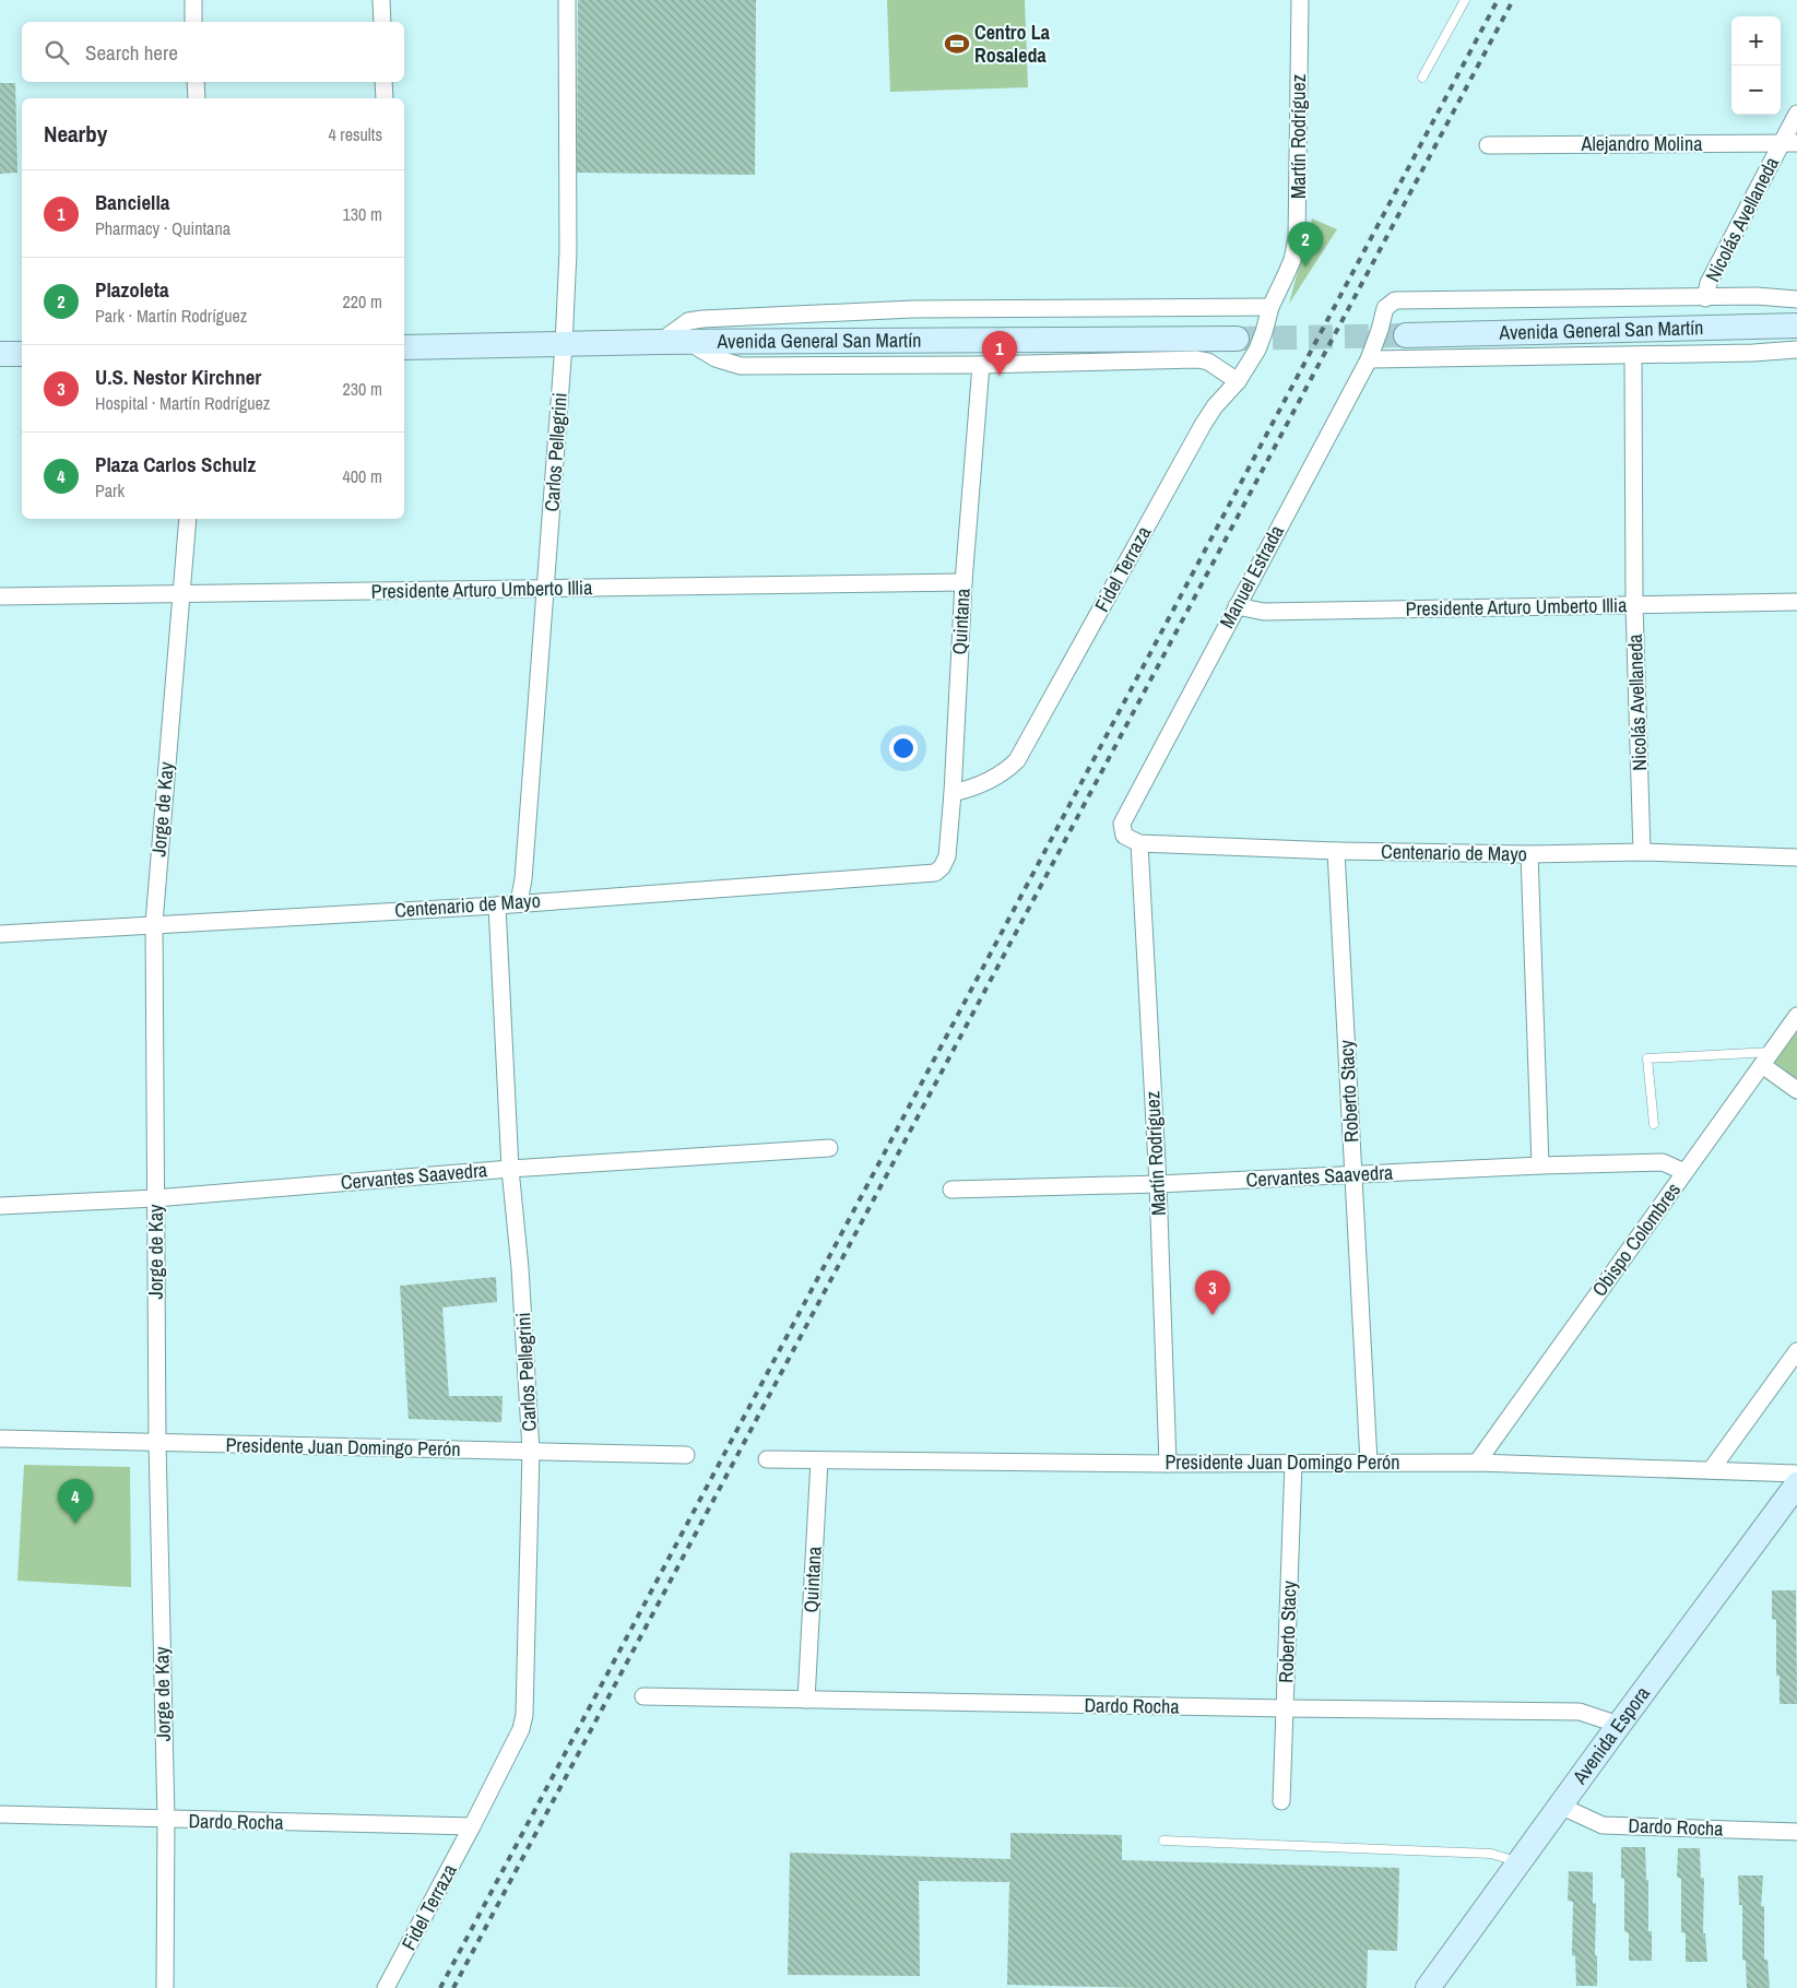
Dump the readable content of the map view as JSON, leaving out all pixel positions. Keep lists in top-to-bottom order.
{
  "streets": {
    "main road": ["Avenida General San Martín", "Avenida Espora"],
    "street": [
      "Martín Rodríguez",
      "Alejandro Molina",
      "Nicolás Avellaneda",
      "Carlos Pellegrini",
      "Fidel Terraza",
      "Manuel Estrada",
      "Presidente Arturo Umberto Illia",
      "Quintana",
      "Jorge de Kay",
      "Centenario de Mayo",
      "Roberto Stacy",
      "Cervantes Saavedra",
      "Obispo Colombres",
      "Presidente Juan Domingo Perón",
      "Dardo Rocha"
    ]
  },
  "crossings": [
    ["Martín Rodríguez", "Fidel Terraza"],
    ["Martín Rodríguez", "Manuel Estrada"],
    ["Martín Rodríguez", "Centenario de Mayo"],
    ["Martín Rodríguez", "Cervantes Saavedra"],
    ["Martín Rodríguez", "Presidente Juan Domingo Perón"],
    ["Alejandro Molina", "Nicolás Avellaneda"],
    ["Nicolás Avellaneda", "Manuel Estrada"],
    ["Nicolás Avellaneda", "Presidente Arturo Umberto Illia"],
    ["Nicolás Avellaneda", "Centenario de Mayo"],
    ["Avenida General San Martín", "Carlos Pellegrini"],
    ["Carlos Pellegrini", "Fidel Terraza"],
    ["Carlos Pellegrini", "Presidente Arturo Umberto Illia"],
    ["Carlos Pellegrini", "Centenario de Mayo"],
    ["Carlos Pellegrini", "Cervantes Saavedra"],
    ["Carlos Pellegrini", "Presidente Juan Domingo Perón"],
    ["Carlos Pellegrini", "Dardo Rocha"],
    ["Fidel Terraza", "Quintana"],
    ["Fidel Terraza", "Dardo Rocha"],
    ["Manuel Estrada", "Presidente Arturo Umberto Illia"],
    ["Manuel Estrada", "Centenario de Mayo"],
    ["Presidente Arturo Umberto Illia", "Quintana"],
    ["Presidente Arturo Umberto Illia", "Jorge de Kay"],
    ["Quintana", "Centenario de Mayo"],
    ["Quintana", "Presidente Juan Domingo Perón"],
    ["Quintana", "Dardo Rocha"],
    ["Jorge de Kay", "Centenario de Mayo"],
    ["Jorge de Kay", "Cervantes Saavedra"],
    ["Jorge de Kay", "Presidente Juan Domingo Perón"],
    ["Jorge de Kay", "Dardo Rocha"],
    ["Centenario de Mayo", "Roberto Stacy"],
    ["Roberto Stacy", "Cervantes Saavedra"],
    ["Roberto Stacy", "Presidente Juan Domingo Perón"],
    ["Roberto Stacy", "Dardo Rocha"],
    ["Cervantes Saavedra", "Obispo Colombres"],
    ["Obispo Colombres", "Presidente Juan Domingo Perón"],
    ["Dardo Rocha", "Avenida Espora"]
  ],
  "places": {
    "sports": ["Centro La Rosaleda"]
  },
  "page": {
    "map_buttons": ["+", "−"],
    "search": "Search here",
    "heading": ["Nearby", "4 results"],
    "list": [
      {
        "mark": "1",
        "name": "Banciella",
        "note": "Pharmacy · Quintana",
        "value": "130 m"
      },
      {
        "mark": "2",
        "name": "Plazoleta",
        "note": "Park · Martín Rodríguez",
        "value": "220 m"
      },
      {
        "mark": "3",
        "name": "U.S. Nestor Kirchner",
        "note": "Hospital · Martín Rodríguez",
        "value": "230 m"
      },
      {
        "mark": "4",
        "name": "Plaza Carlos Schulz",
        "note": "Park",
        "value": "400 m"
      }
    ],
    "pins": [
      "2",
      "1",
      "3",
      "4"
    ]
  }
}
